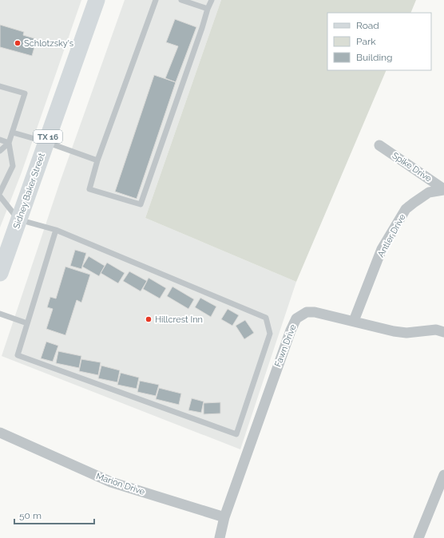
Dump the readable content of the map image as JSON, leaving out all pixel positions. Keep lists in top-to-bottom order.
{
  "streets": {
    "main road": ["TX 16", "Sidney Baker Street"],
    "street": [
      "Spike Drive",
      "Antler Drive",
      "Fawn Drive",
      "Marion Drive"
    ]
  },
  "crossings": [
    ["Spike Drive", "Antler Drive"],
    ["Antler Drive", "Fawn Drive"],
    ["Fawn Drive", "Marion Drive"]
  ],
  "places": ["Schlotzsky's", "Hillcrest Inn"],
  "legend": ["Road", "Park", "Building"],
  "scale_bar": "50 m"
}
